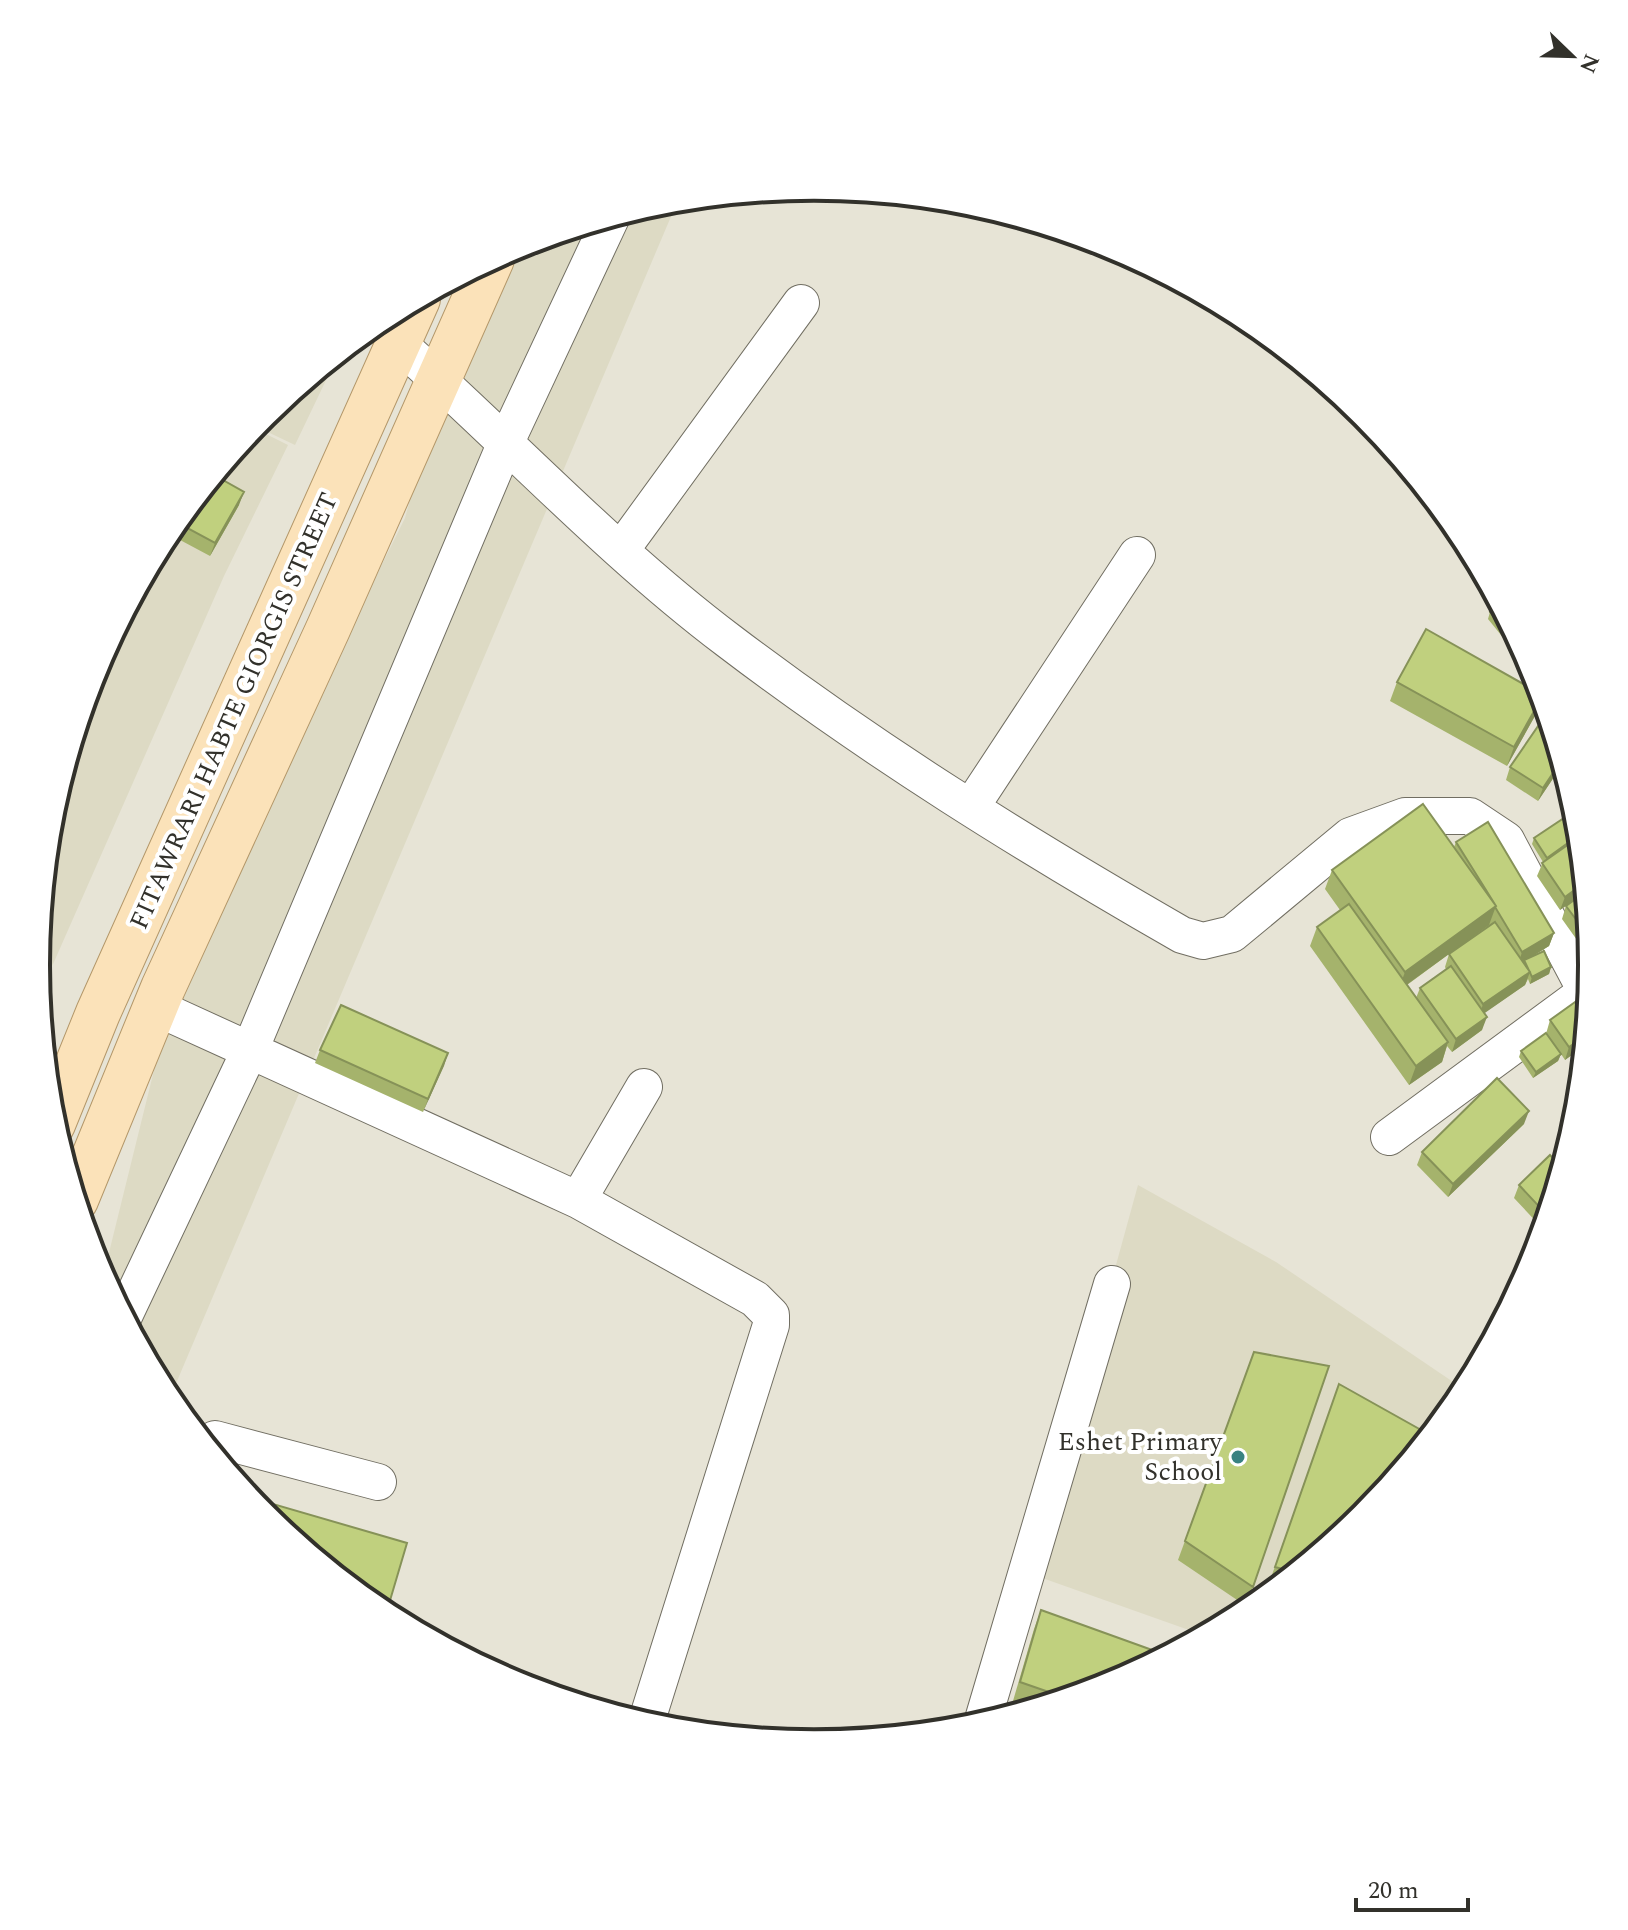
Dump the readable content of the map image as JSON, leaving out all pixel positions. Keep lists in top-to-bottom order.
{
  "streets": {
    "main road": ["FITAWRARI HABTE GIORGIS STREET"]
  },
  "places": ["Eshet Primary School"],
  "scale_bar": "20 m",
  "north": "bottom right"
}
